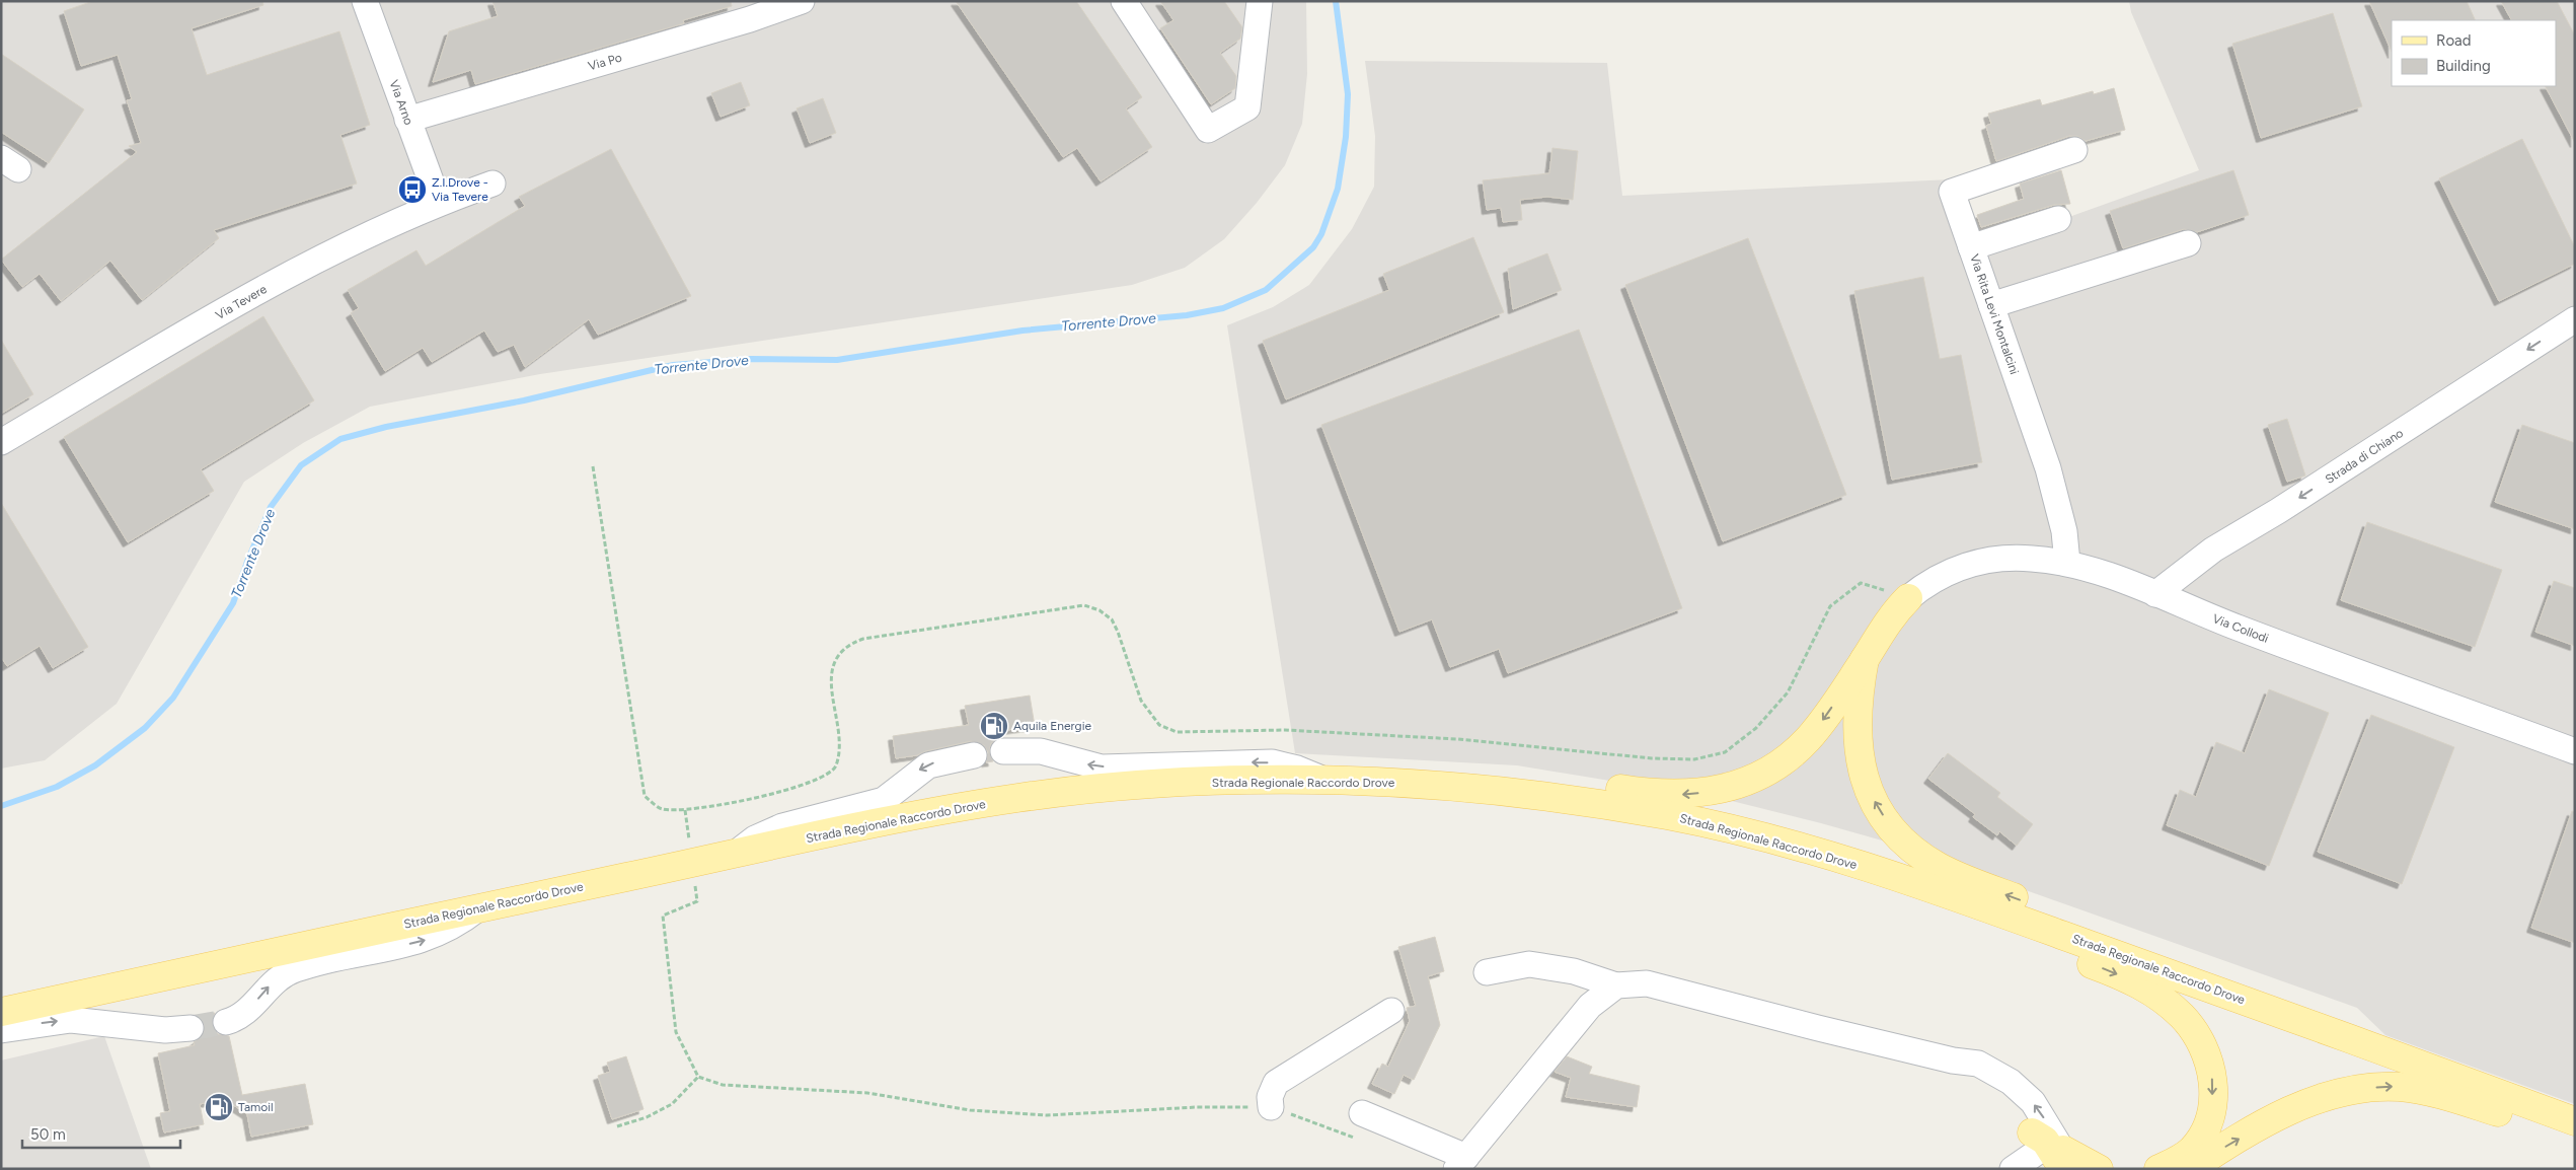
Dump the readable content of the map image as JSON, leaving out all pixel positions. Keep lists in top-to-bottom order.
{
  "streets": {
    "main road": ["Strada Regionale Raccordo Drove"],
    "street": [
      "Via Po",
      "Via Arno",
      "Via Tevere",
      "Via Rita Levi Montalcini",
      "Strada di Chiano",
      "Via Collodi"
    ]
  },
  "crossings": [
    ["Via Po", "Via Arno"],
    ["Via Arno", "Via Tevere"],
    ["Via Rita Levi Montalcini", "Via Collodi"],
    ["Strada di Chiano", "Via Collodi"]
  ],
  "one_way": ["Strada di Chiano"],
  "water": ["Torrente Drove"],
  "places": {
    "bus stop": ["Z.I.Drove - Via Tevere"],
    "fuel station": ["Aquila Energie", "Tamoil"]
  },
  "legend": ["Road", "Building"],
  "scale_bar": "50 m"
}
